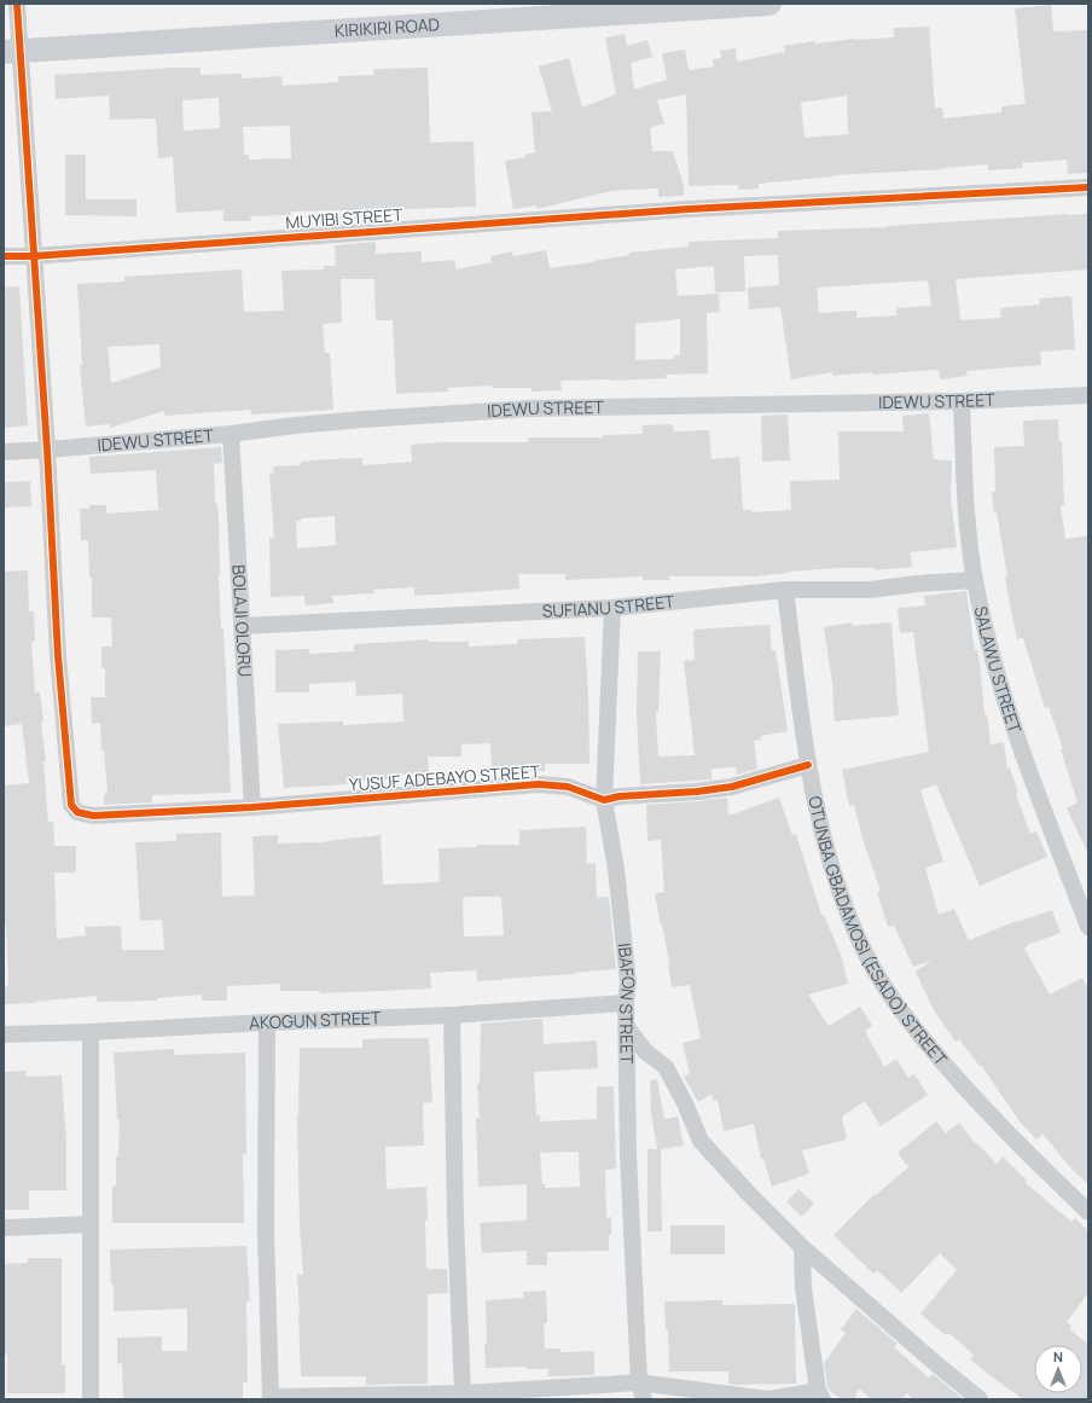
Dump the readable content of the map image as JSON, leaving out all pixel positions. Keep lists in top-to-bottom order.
{
  "streets": {
    "main road": ["KIRIKIRI ROAD"],
    "street": [
      "MUYIBI STREET",
      "IDEWU STREET",
      "SUFIANU STREET",
      "BOLAJI OLORU",
      "SALAWU STREET",
      "YUSUF ADEBAYO STREET",
      "OTUNBA GBADAMOSI (ESADO) STREET",
      "IBAFON STREET",
      "AKOGUN STREET"
    ]
  },
  "crossings": [
    ["IDEWU STREET", "BOLAJI OLORU"],
    ["IDEWU STREET", "SALAWU STREET"],
    ["IDEWU STREET", "YUSUF ADEBAYO STREET"],
    ["SUFIANU STREET", "BOLAJI OLORU"],
    ["SUFIANU STREET", "SALAWU STREET"],
    ["SUFIANU STREET", "OTUNBA GBADAMOSI (ESADO) STREET"],
    ["SUFIANU STREET", "IBAFON STREET"],
    ["BOLAJI OLORU", "YUSUF ADEBAYO STREET"],
    ["YUSUF ADEBAYO STREET", "IBAFON STREET"],
    ["IBAFON STREET", "AKOGUN STREET"]
  ],
  "north": "top"
}
